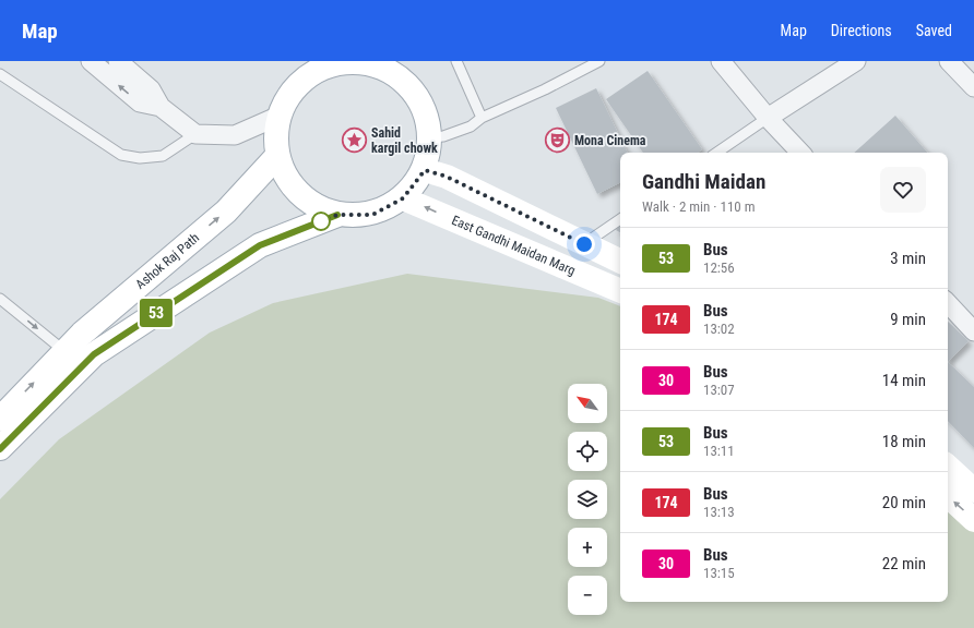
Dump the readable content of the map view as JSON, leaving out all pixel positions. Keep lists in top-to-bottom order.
{
  "streets": {
    "main road": ["East Gandhi Maidan Marg", "Ashok Raj Path"]
  },
  "places": {
    "place": ["Sahid kargil chowk"],
    "theatre": ["Mona Cinema"]
  },
  "lines": ["bus line 53"],
  "north": "top left",
  "page": {
    "header": "Map",
    "nav": ["Map", "Directions", "Saved"],
    "on_map": "53",
    "heading": ["Gandhi Maidan", "Walk · 2 min · 110 m"],
    "list": [
      {
        "mark": "53",
        "name": "Bus",
        "note": "12:56",
        "value": "3 min"
      },
      {
        "mark": "174",
        "name": "Bus",
        "note": "13:02",
        "value": "9 min"
      },
      {
        "mark": "30",
        "name": "Bus",
        "note": "13:07",
        "value": "14 min"
      },
      {
        "mark": "53",
        "name": "Bus",
        "note": "13:11",
        "value": "18 min"
      },
      {
        "mark": "174",
        "name": "Bus",
        "note": "13:13",
        "value": "20 min"
      },
      {
        "mark": "30",
        "name": "Bus",
        "note": "13:15",
        "value": "22 min"
      }
    ],
    "map_buttons": ["+", "−"]
  }
}
